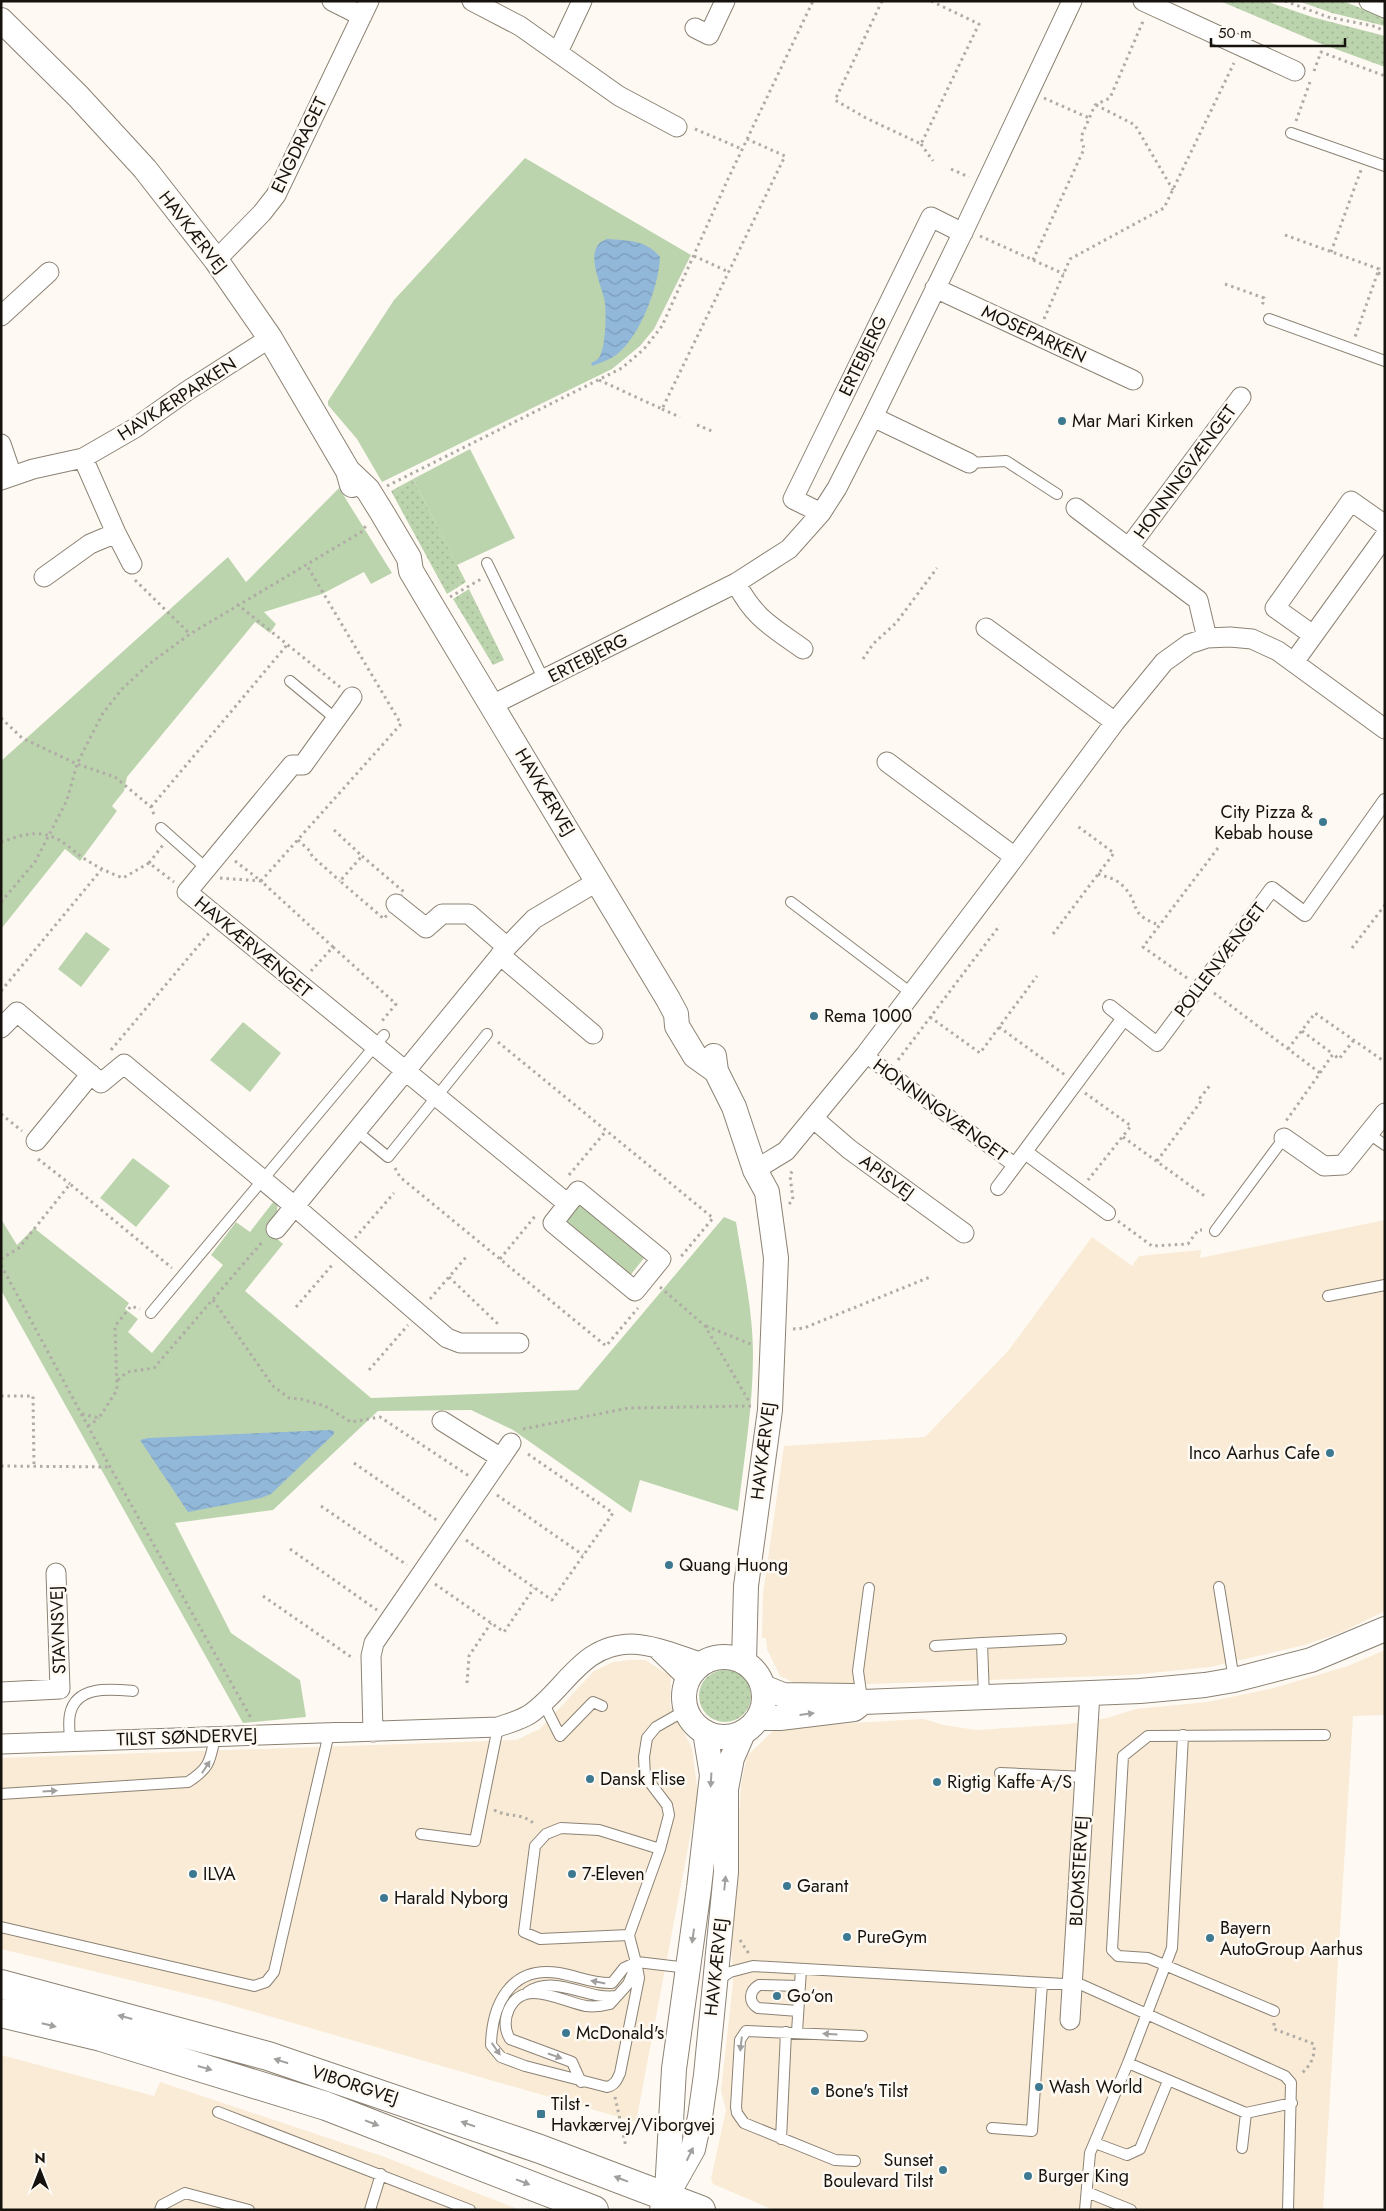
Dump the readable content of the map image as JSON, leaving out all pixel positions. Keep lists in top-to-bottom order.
{
  "streets": {
    "main road": ["VIBORGVEJ"],
    "street": [
      "ENGDRAGET",
      "HAVKÆRVEJ",
      "MOSEPARKEN",
      "ERTEBJERG",
      "HAVKÆRPARKEN",
      "HONNINGVÆNGET",
      "HAVKÆRVÆNGET",
      "POLLENVÆNGET",
      "APISVEJ",
      "STAVNSVEJ",
      "TILST SØNDERVEJ",
      "BLOMSTERVEJ"
    ]
  },
  "crossings": [
    ["ENGDRAGET", "HAVKÆRVEJ"],
    ["HAVKÆRVEJ", "ERTEBJERG"],
    ["HAVKÆRVEJ", "HAVKÆRPARKEN"],
    ["HAVKÆRVEJ", "HONNINGVÆNGET"],
    ["HAVKÆRVEJ", "TILST SØNDERVEJ"],
    ["HAVKÆRVEJ", "VIBORGVEJ"],
    ["MOSEPARKEN", "ERTEBJERG"],
    ["HONNINGVÆNGET", "APISVEJ"]
  ],
  "places": {
    "other": [
      "Mar Mari Kirken",
      "City Pizza & Kebab house",
      "Rema 1000",
      "Inco Aarhus Cafe",
      "Quang Huong",
      "Dansk Flise",
      "Rigtig Kaffe A/S",
      "ILVA",
      "7-Eleven",
      "Garant",
      "Harald Nyborg",
      "PureGym",
      "Bayern AutoGroup Aarhus",
      "Go‘on",
      "McDonald's",
      "Wash World",
      "Bone's Tilst",
      "Sunset Boulevard Tilst",
      "Burger King"
    ],
    "transit": ["Tilst - Havkærvej/Viborgvej"]
  },
  "scale_bar": "50 m",
  "north": "top"
}
